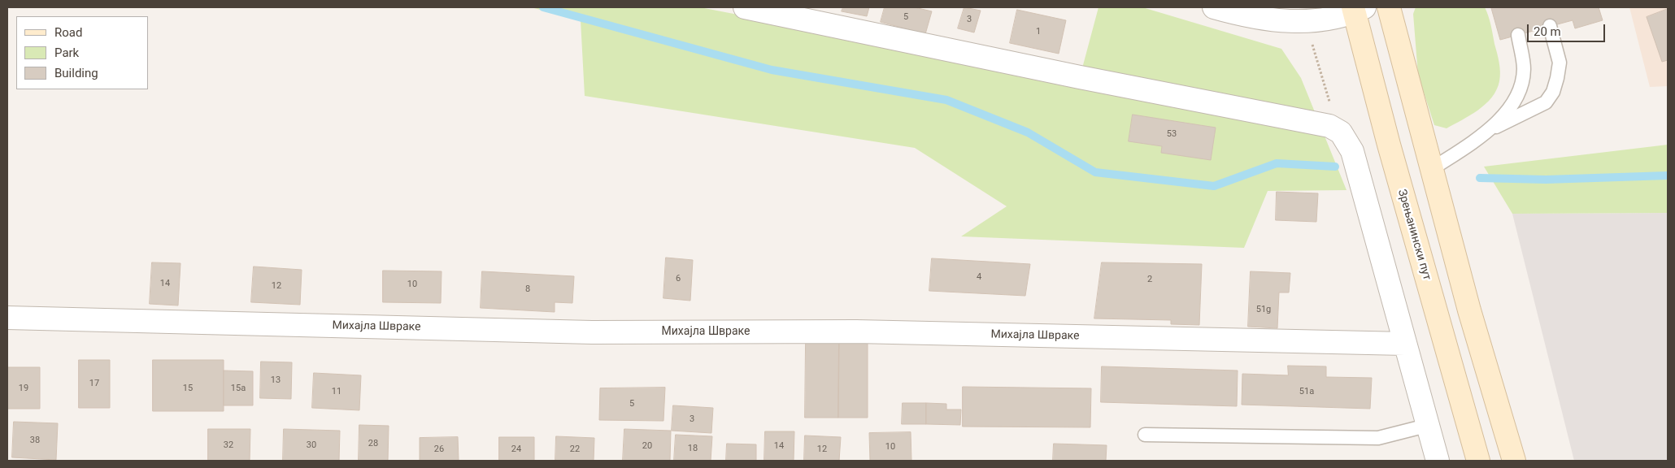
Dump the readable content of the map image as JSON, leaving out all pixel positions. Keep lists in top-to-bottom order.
{
  "streets": {
    "main road": ["Зрењанински пут"],
    "street": ["Михајла Швраке"]
  },
  "house_numbers": [
    "5",
    "3",
    "1",
    "53",
    "4",
    "6",
    "2",
    "14",
    "10",
    "12",
    "8",
    "51g",
    "13",
    "17",
    "19",
    "15",
    "15a",
    "11",
    "51a",
    "5",
    "3",
    "38",
    "28",
    "32",
    "30",
    "20",
    "14",
    "10",
    "18",
    "26",
    "24",
    "22",
    "12"
  ],
  "legend": ["Road", "Park", "Building"],
  "scale_bar": "20 m"
}
